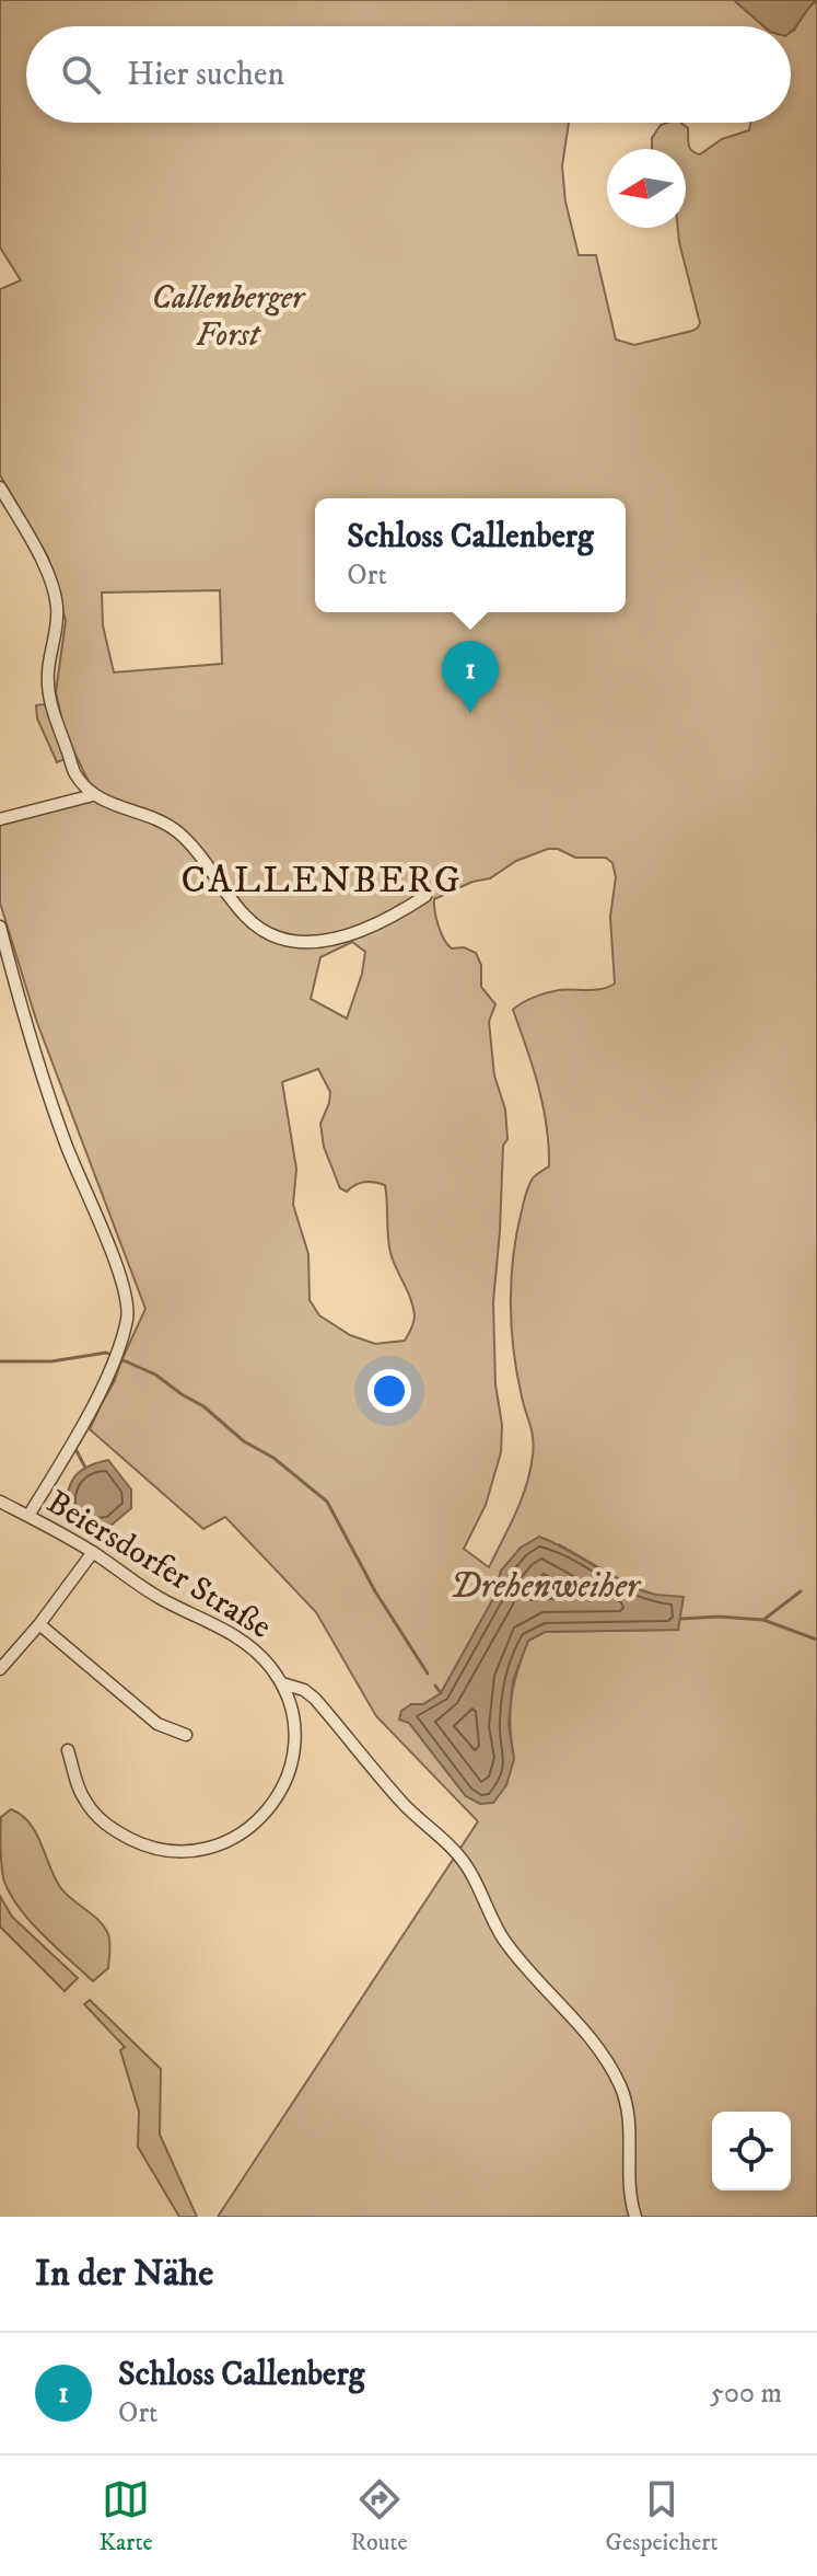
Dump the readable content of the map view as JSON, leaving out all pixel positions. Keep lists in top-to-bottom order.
{
  "streets": {
    "street": ["Beiersdorfer Straße"]
  },
  "districts": ["CALLENBERG"],
  "water": ["Drehenweiher"],
  "parks": ["Callenberger Forst"],
  "north": "left",
  "page": {
    "search": "Hier suchen",
    "popup": ["Schloss Callenberg", "Ort"],
    "pins": "1",
    "heading": "In der Nähe",
    "list": [
      {
        "mark": "1",
        "name": "Schloss Callenberg",
        "note": "Ort",
        "value": "500 m"
      }
    ],
    "nav": ["Karte", "Route", "Gespeichert"]
  }
}
